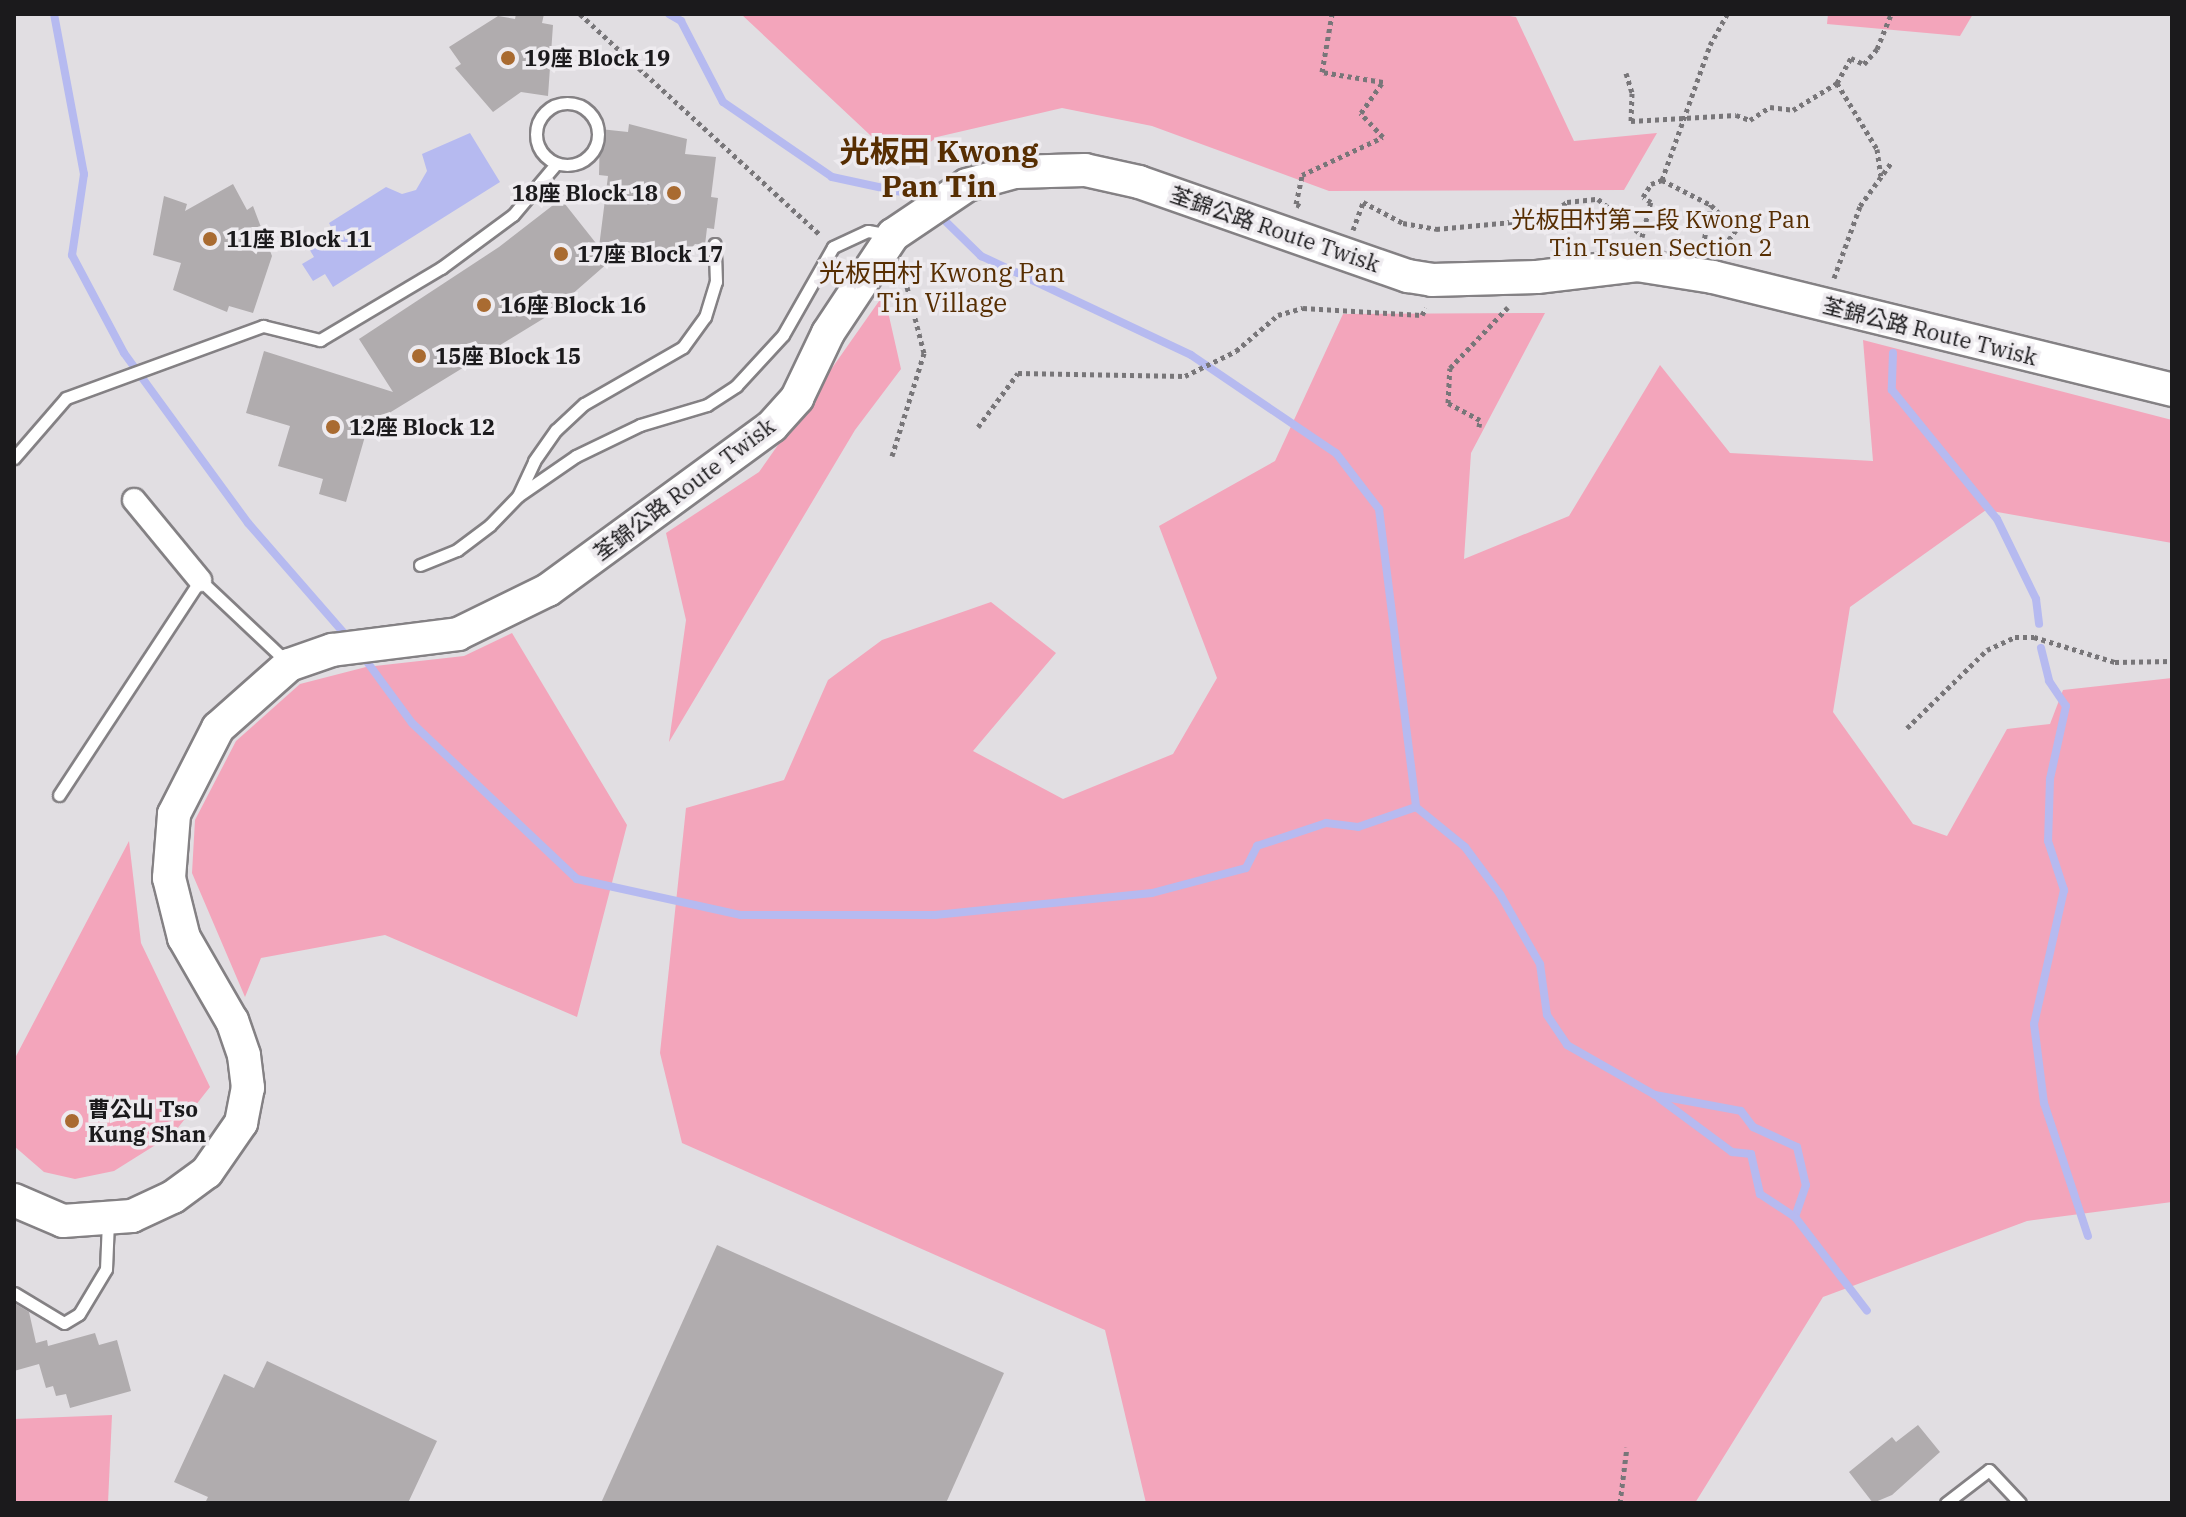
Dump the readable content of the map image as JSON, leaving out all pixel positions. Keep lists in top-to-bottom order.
{
  "streets": {
    "main road": ["荃錦公路 Route Twisk"]
  },
  "districts": ["光板田 Kwong Pan Tin", "光板田村第二段 Kwong Pan Tin Tsuen Section 2", "光板田村 Kwong Pan Tin Village"],
  "places": [
    "19座 Block 19",
    "18座 Block 18",
    "11座 Block 11",
    "17座 Block 17",
    "16座 Block 16",
    "15座 Block 15",
    "12座 Block 12",
    "曹公山 Tso Kung Shan"
  ]
}
